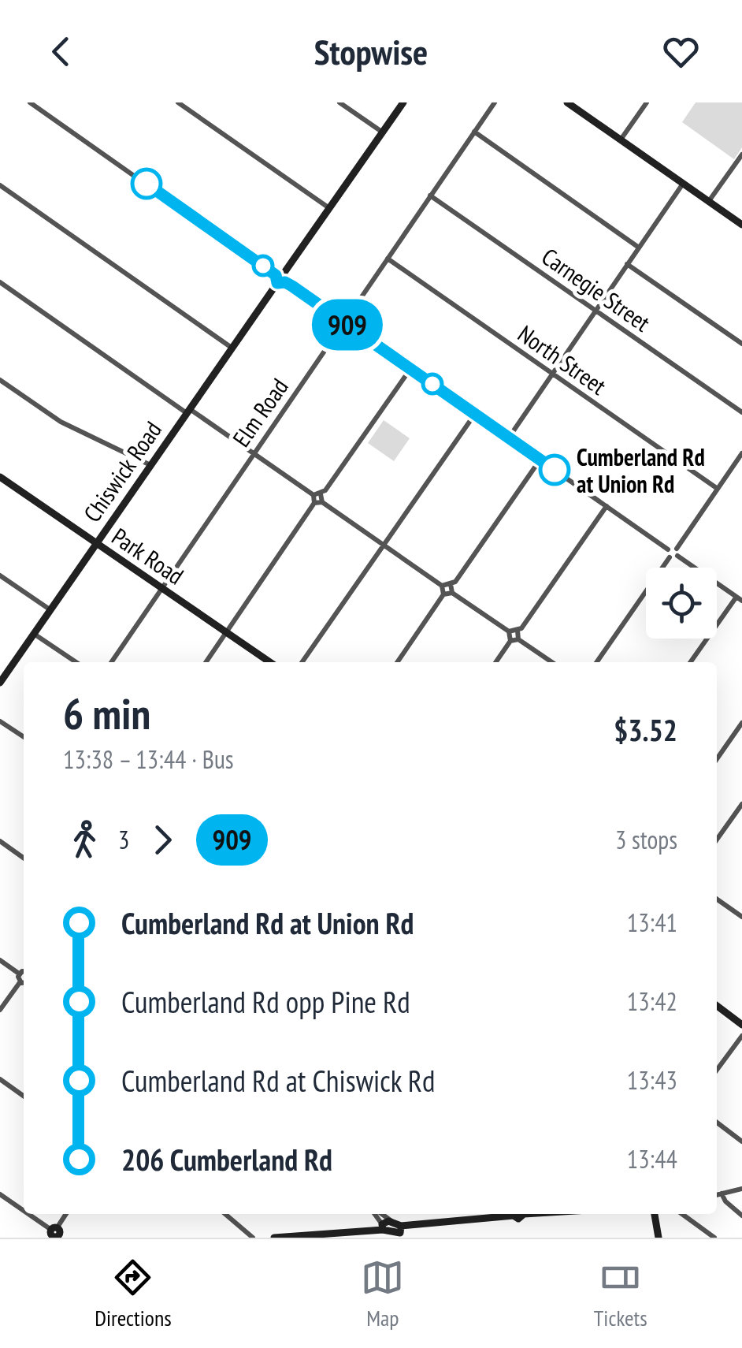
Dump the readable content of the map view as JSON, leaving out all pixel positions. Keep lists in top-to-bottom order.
{
  "streets": {
    "street": [
      "Carnegie Street",
      "North Street",
      "Elm Road",
      "Chiswick Road",
      "Park Road"
    ]
  },
  "crossings": [
    ["Carnegie Street", "Elm Road"],
    ["North Street", "Elm Road"],
    ["Elm Road", "Park Road"],
    ["Chiswick Road", "Park Road"]
  ],
  "places": ["Cumberland Rd at Union Rd"],
  "lines": ["bus line 909"],
  "page": {
    "header": "Stopwise",
    "on_map": "909",
    "heading": ["6 min", "13:38 – 13:44 · Bus", "$3.52"],
    "legs": ["3", "909", "3 stops"],
    "list": [
      {
        "name": "Cumberland Rd at Union Rd",
        "value": "13:41"
      },
      {
        "name": "Cumberland Rd opp Pine Rd",
        "value": "13:42"
      },
      {
        "name": "Cumberland Rd at Chiswick Rd",
        "value": "13:43"
      },
      {
        "name": "206 Cumberland Rd",
        "value": "13:44"
      }
    ],
    "tabs": ["Directions", "Map", "Tickets"]
  }
}
